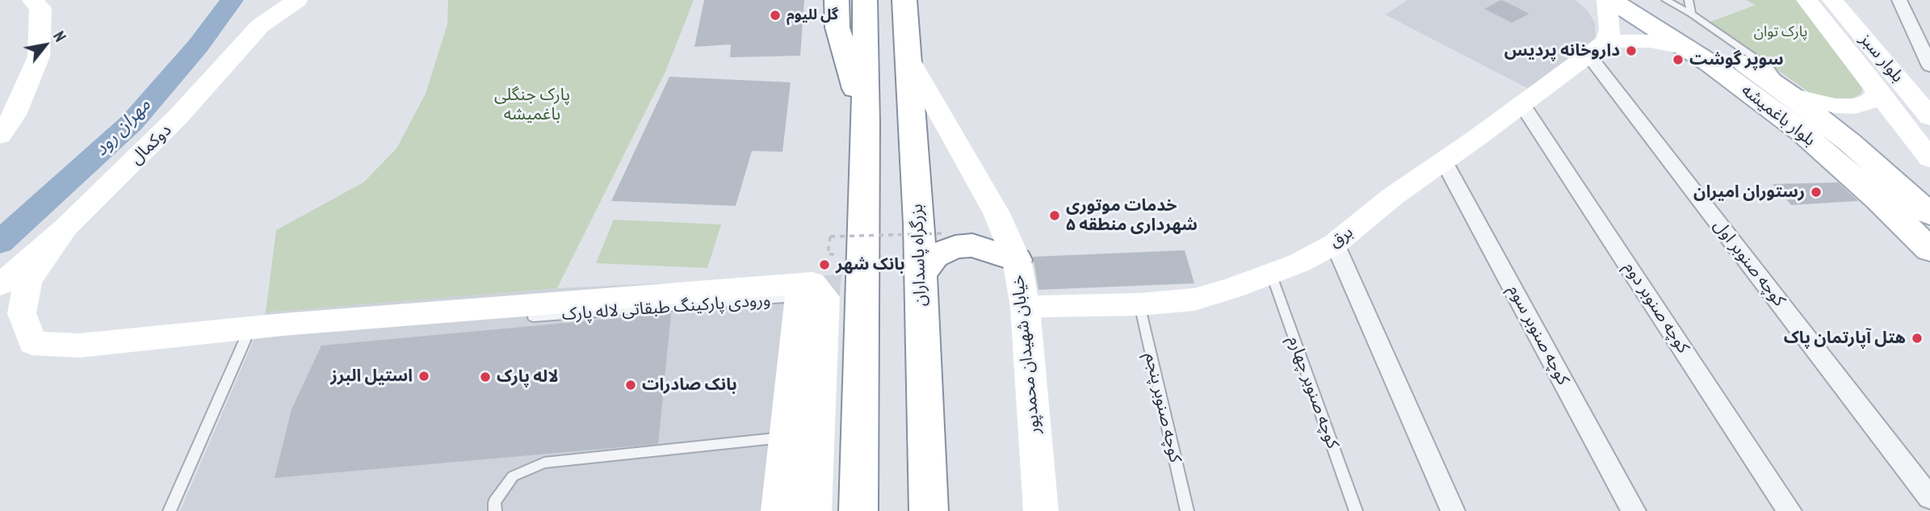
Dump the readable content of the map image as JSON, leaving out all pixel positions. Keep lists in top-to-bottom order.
{
  "streets": {
    "main road": ["بلوار باغمیشه", "بزرگراه پاسداران"],
    "street": [
      "بلوار سبز",
      "دوکمال",
      "برق",
      "کوچه صنوبر اول",
      "کوچه صنوبر دوم",
      "کوچه صنوبر سوم",
      "خیابان شهیدان محمدپور"
    ],
    "lane": ["ورودی پارکینگ طبقاتی لاله پارک", "کوچه صنوبر چهارم", "کوچه صنوبر پنجم"]
  },
  "crossings": [
    ["برق", "کوچه صنوبر اول"],
    ["برق", "کوچه صنوبر دوم"],
    ["برق", "کوچه صنوبر سوم"],
    ["برق", "خیابان شهیدان محمدپور"],
    ["برق", "کوچه صنوبر چهارم"],
    ["برق", "کوچه صنوبر پنجم"],
    ["بزرگراه پاسداران", "خیابان شهیدان محمدپور"]
  ],
  "water": ["مهران رود"],
  "parks": ["پارک توان", "پارک جنگلی باغمیشه"],
  "places": [
    "گل للیوم",
    "داروخانه پردیس",
    "سوپر گوشت",
    "رستوران امیران",
    "خدمات موتوری شهرداری منطقه ۵",
    "بانک شهر",
    "هتل آپارتمان پاک",
    "استیل البرز",
    "لاله پارک",
    "بانک صادرات"
  ],
  "north": "top right"
}
